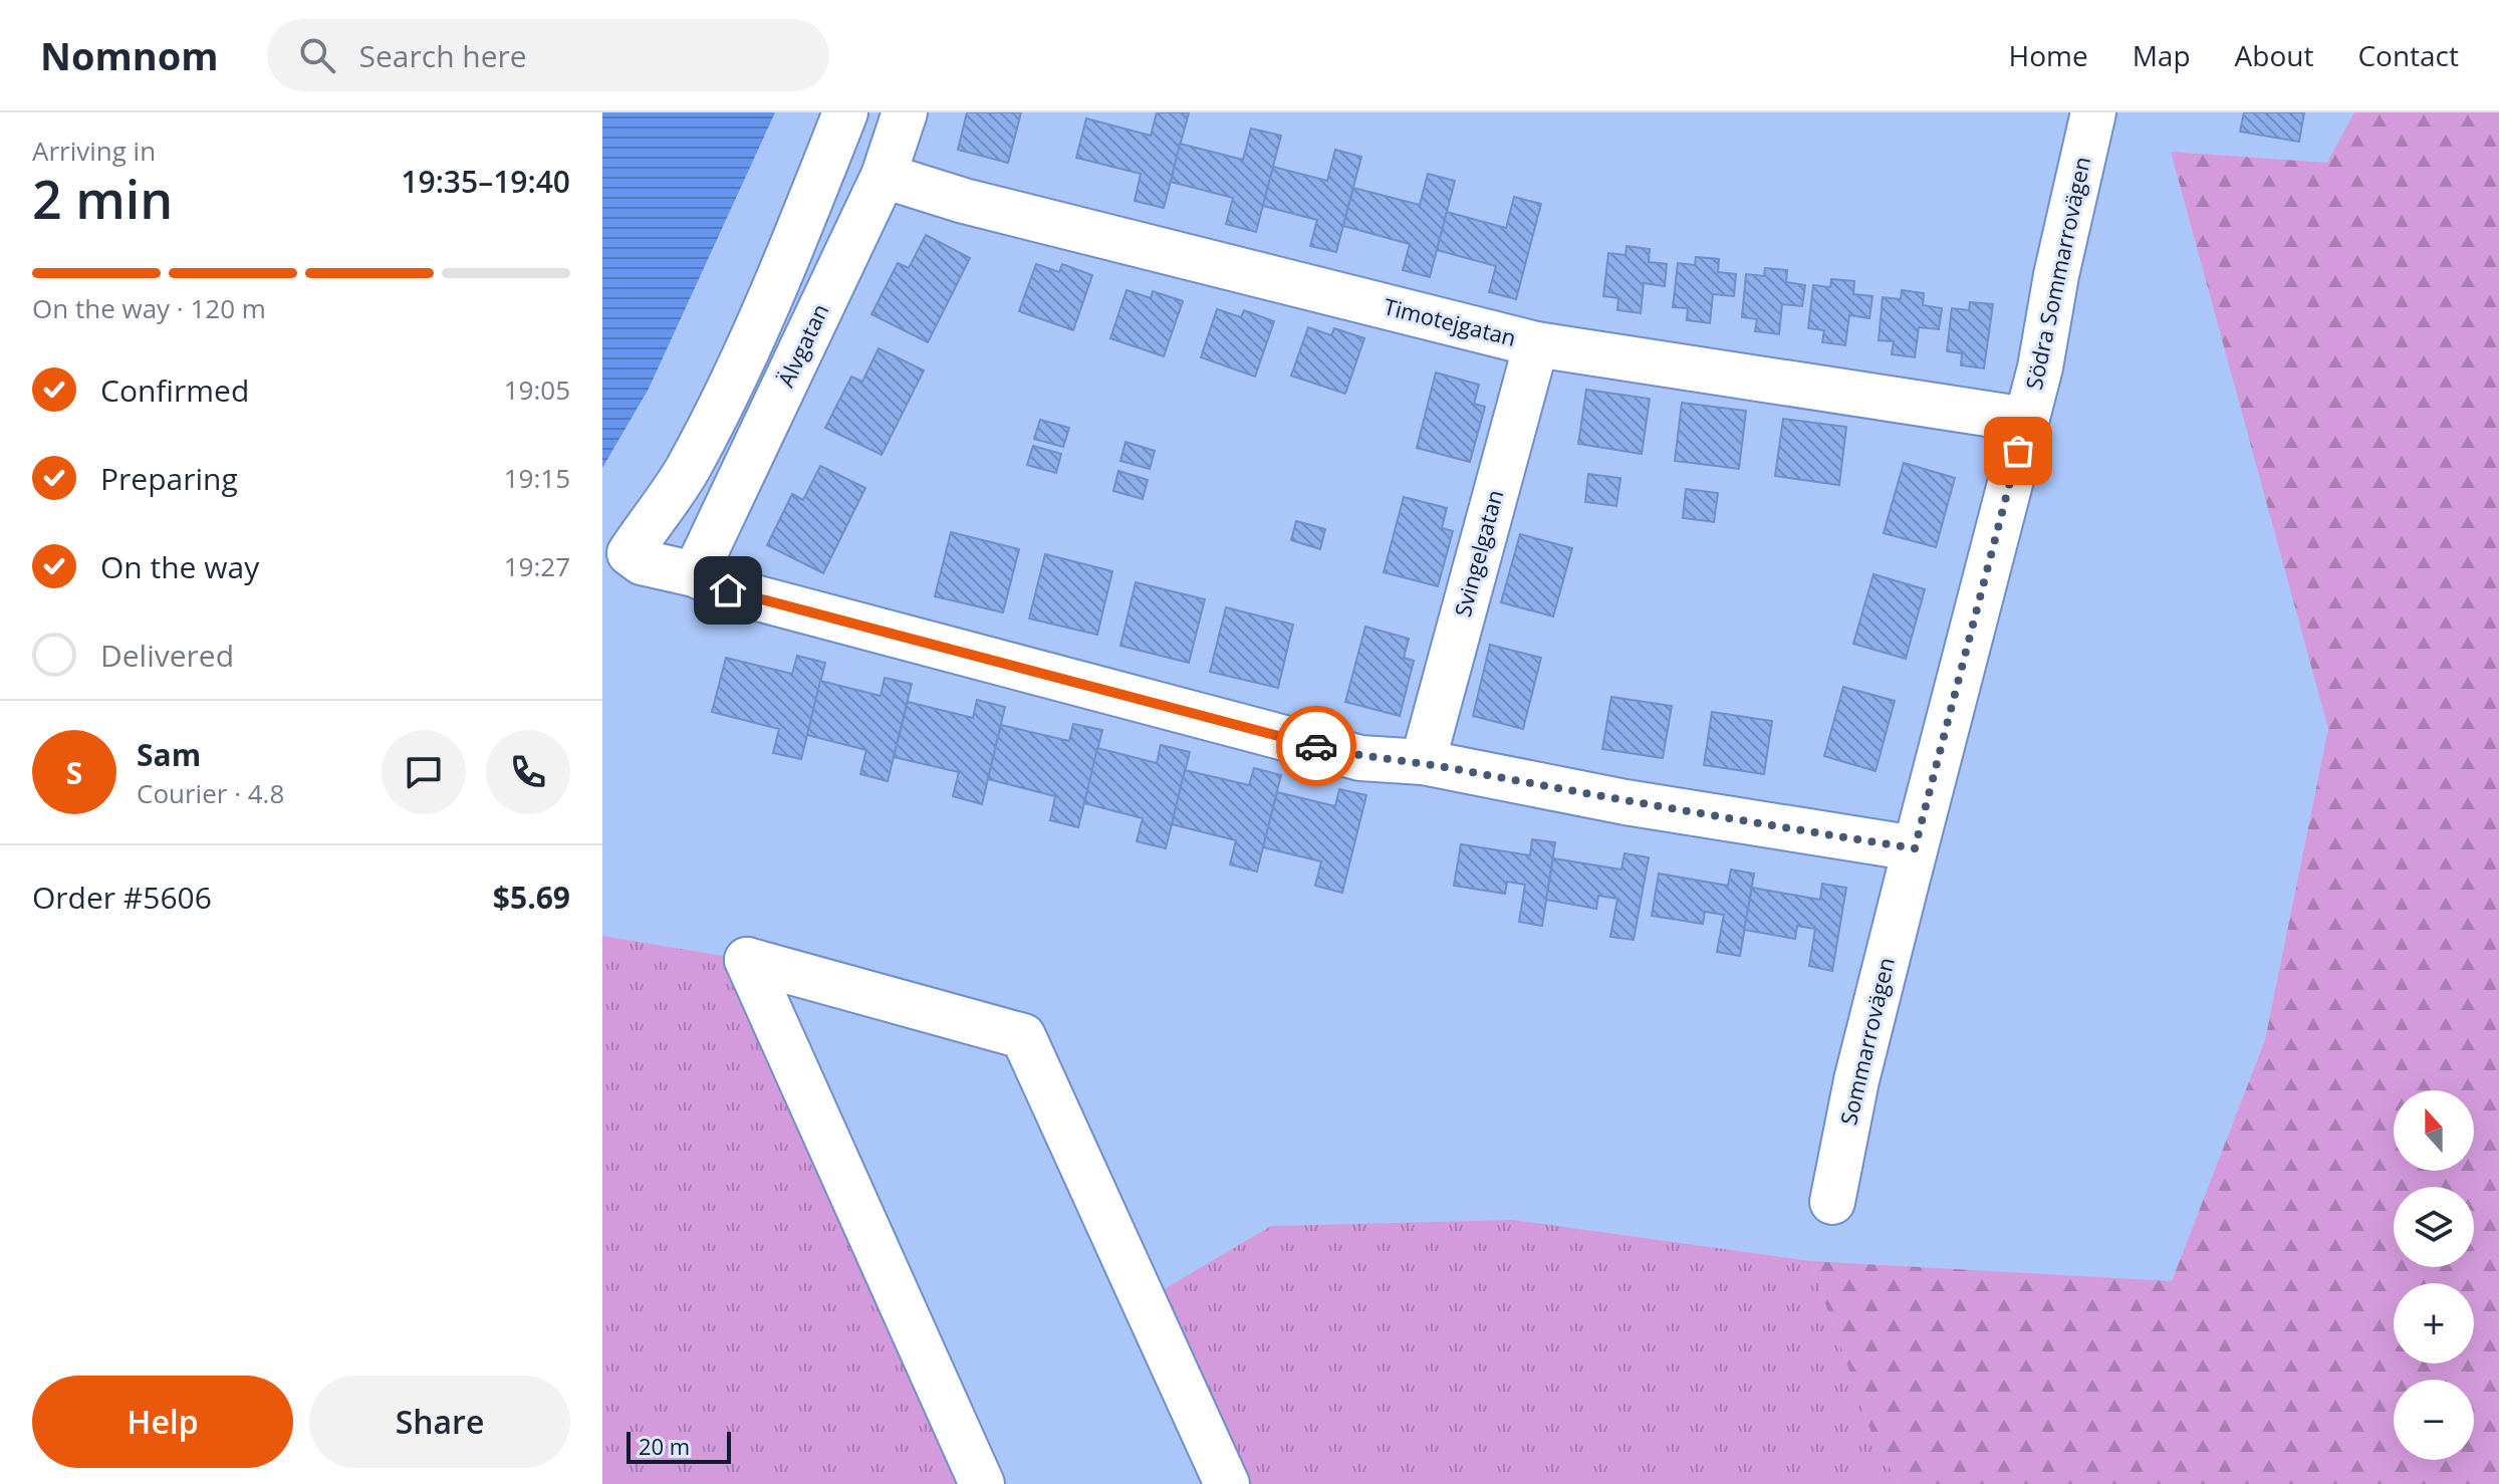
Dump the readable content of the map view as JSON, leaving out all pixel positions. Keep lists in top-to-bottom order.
{
  "streets": {
    "street": [
      "Södra Sommarrovägen",
      "Timotejgatan",
      "Älvgatan",
      "Svingelgatan",
      "Sommarrovägen"
    ]
  },
  "crossings": [
    ["Södra Sommarrovägen", "Timotejgatan"],
    ["Södra Sommarrovägen", "Sommarrovägen"],
    ["Timotejgatan", "Älvgatan"],
    ["Timotejgatan", "Svingelgatan"]
  ],
  "scale_bar": "20 m",
  "north": "top",
  "page": {
    "header": "Nomnom",
    "search": "Search here",
    "nav": [
      "Home",
      "Map",
      "About",
      "Contact"
    ],
    "heading": ["2 min", "Arriving in", "19:35–19:40"],
    "panel": [
      "Sam",
      "Courier · 4.8",
      "Order #5606",
      "$5.69"
    ],
    "bar": "On the way · 120 m",
    "list": [
      ["Confirmed", "19:05"],
      ["Preparing", "19:15"],
      ["On the way", "19:27"],
      "Delivered"
    ],
    "round": "S",
    "map_buttons": ["+", "−"],
    "buttons": ["Help", "Share"],
    "scale": "20 m"
  }
}
